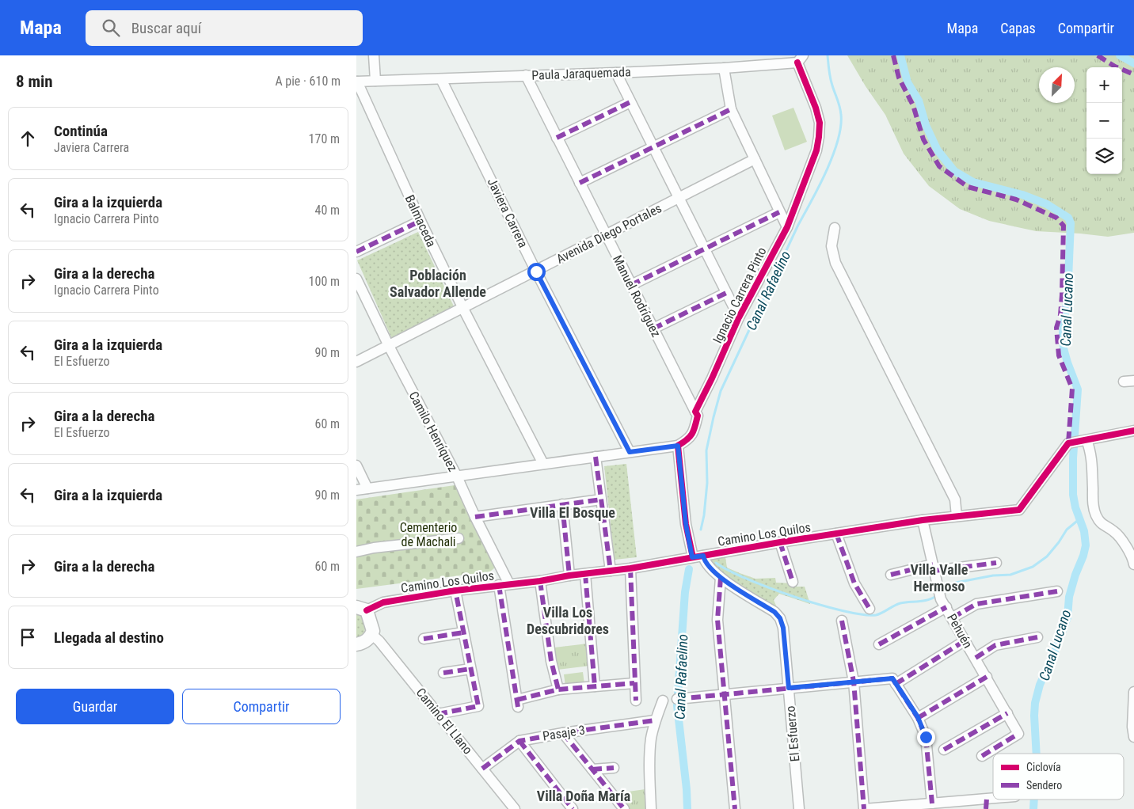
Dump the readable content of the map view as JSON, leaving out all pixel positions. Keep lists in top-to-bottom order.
{
  "streets": {
    "street": [
      "Paula Jaraquemada",
      "Javiera Carrera",
      "Balmaceda",
      "Avenida Diego Portales",
      "Ignacio Carrera Pinto",
      "Manuel Rodríguez",
      "Camilo Henríquez",
      "Camino Los Quilos",
      "Pehuén",
      "Camino El Llano",
      "Pasaje 3",
      "El Esfuerzo"
    ]
  },
  "crossings": [
    ["Paula Jaraquemada", "Javiera Carrera"],
    ["Paula Jaraquemada", "Balmaceda"],
    ["Paula Jaraquemada", "Ignacio Carrera Pinto"],
    ["Paula Jaraquemada", "Manuel Rodríguez"],
    ["Javiera Carrera", "Avenida Diego Portales"],
    ["Balmaceda", "Avenida Diego Portales"],
    ["Avenida Diego Portales", "Manuel Rodríguez"],
    ["Avenida Diego Portales", "Camilo Henríquez"],
    ["Ignacio Carrera Pinto", "Manuel Rodríguez"],
    ["Camilo Henríquez", "Camino Los Quilos"],
    ["Camino Los Quilos", "Pehuén"],
    ["Camino Los Quilos", "El Esfuerzo"],
    ["Camino El Llano", "Pasaje 3"]
  ],
  "districts": [
    "Población Salvador Allende",
    "Villa El Bosque",
    "Villa Valle Hermoso",
    "Villa Los Descubridores",
    "Villa Doña María"
  ],
  "water": ["Canal Rafaelino", "Canal Lucano"],
  "parks": ["Cementerio de Machali"],
  "legend": ["Ciclovía", "Sendero"],
  "north": "top right",
  "page": {
    "header": "Mapa",
    "search": "Buscar aquí",
    "nav": ["Mapa", "Capas", "Compartir"],
    "heading": ["8 min", "A pie · 610 m"],
    "map_buttons": ["+", "−"],
    "list": [
      ["Continúa", "Javiera Carrera", "170 m"],
      ["Gira a la izquierda", "Ignacio Carrera Pinto", "40 m"],
      ["Gira a la derecha", "Ignacio Carrera Pinto", "100 m"],
      ["Gira a la izquierda", "El Esfuerzo", "90 m"],
      ["Gira a la derecha", "El Esfuerzo", "60 m"],
      ["Gira a la izquierda", "90 m"],
      ["Gira a la derecha", "60 m"],
      "Llegada al destino"
    ],
    "buttons": ["Guardar", "Compartir"]
  }
}
